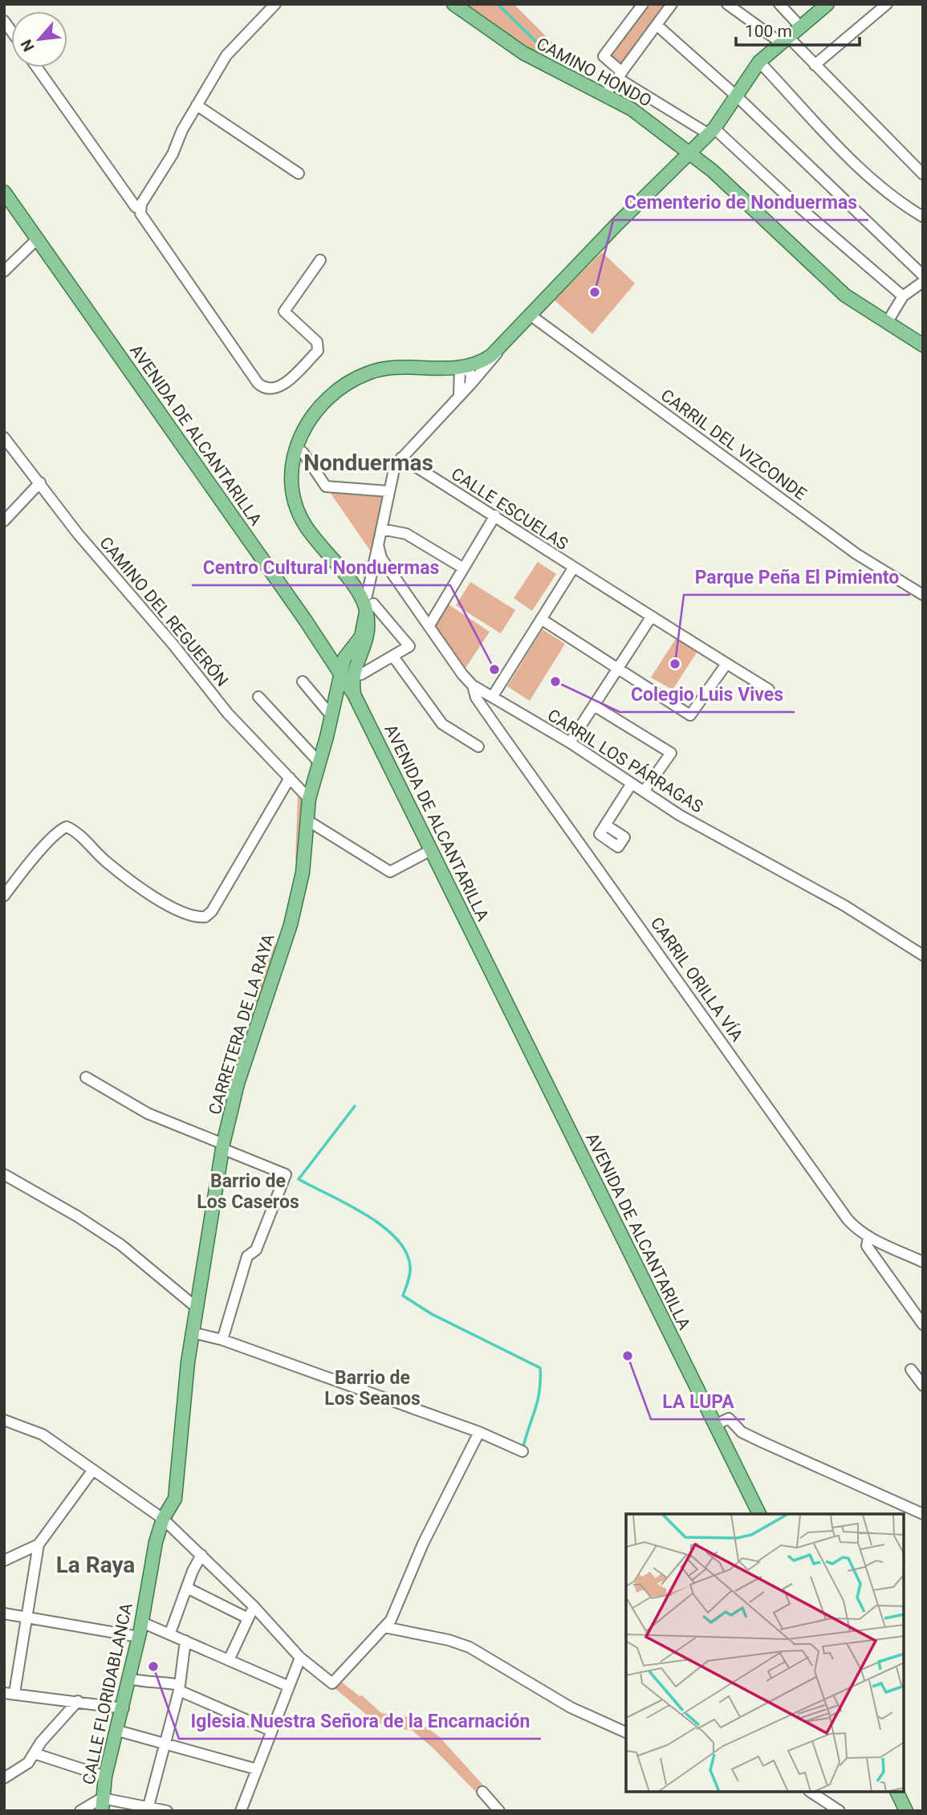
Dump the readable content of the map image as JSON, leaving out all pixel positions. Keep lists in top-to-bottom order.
{
  "streets": {
    "main road": [
      "CAMINO HONDO",
      "AVENIDA DE ALCANTARILLA",
      "CARRETERA DE LA RAYA",
      "CALLE FLORIDABLANCA"
    ],
    "street": [
      "CARRIL DEL VIZCONDE",
      "CALLE ESCUELAS",
      "CAMINO DEL REGUERÓN",
      "CARRIL LOS PÁRRAGAS",
      "CARRIL ORILLA VÍA"
    ]
  },
  "crossings": [
    ["AVENIDA DE ALCANTARILLA", "CARRETERA DE LA RAYA"],
    ["CAMINO DEL REGUERÓN", "CARRETERA DE LA RAYA"],
    ["CARRIL LOS PÁRRAGAS", "CARRIL ORILLA VÍA"],
    ["CARRETERA DE LA RAYA", "CALLE FLORIDABLANCA"]
  ],
  "districts": [
    "Nonduermas",
    "Barrio de Los Caseros",
    "Barrio de Los Seanos",
    "La Raya"
  ],
  "places": [
    "Cementerio de Nonduermas",
    "Parque Peña El Pimiento",
    "Centro Cultural Nonduermas",
    "Colegio Luis Vives",
    "LA LUPA",
    "Iglesia Nuestra Señora de la Encarnación"
  ],
  "scale_bar": "100 m",
  "north": "bottom left"
}
